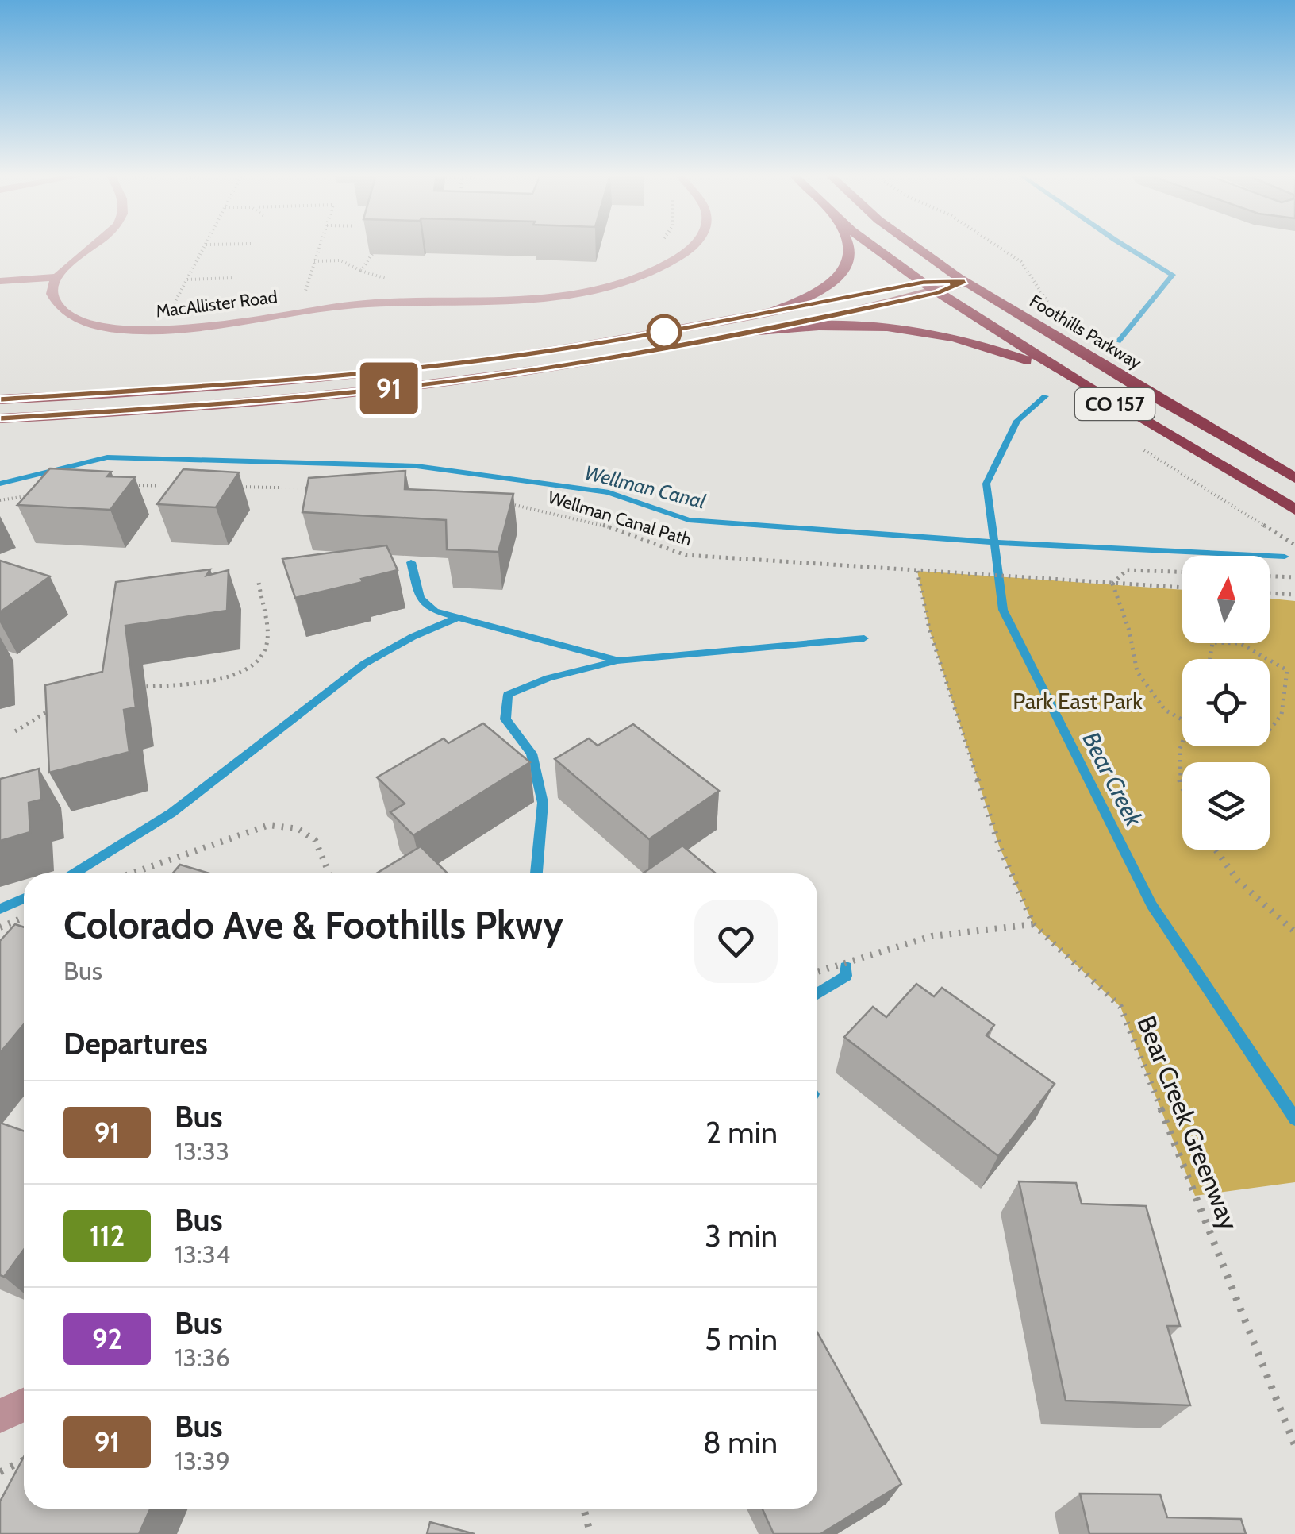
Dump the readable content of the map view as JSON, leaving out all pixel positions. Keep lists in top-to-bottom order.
{
  "streets": {
    "highway": ["Foothills Parkway", "CO 157"],
    "lane": ["MacAllister Road"],
    "path": ["Wellman Canal Path", "Bear Creek Greenway"]
  },
  "crossings": [
    ["Wellman Canal Path", "Bear Creek Greenway"]
  ],
  "water": ["Wellman Canal", "Bear Creek"],
  "parks": ["Park East Park"],
  "lines": ["bus line 91"],
  "north": "top",
  "page": {
    "on_map": "91",
    "heading": [
      ["Colorado Ave & Foothills Pkwy", "Bus"],
      "Departures"
    ],
    "list": [
      {
        "mark": "91",
        "name": "Bus",
        "note": "13:33",
        "value": "2 min"
      },
      {
        "mark": "112",
        "name": "Bus",
        "note": "13:34",
        "value": "3 min"
      },
      {
        "mark": "92",
        "name": "Bus",
        "note": "13:36",
        "value": "5 min"
      },
      {
        "mark": "91",
        "name": "Bus",
        "note": "13:39",
        "value": "8 min"
      }
    ]
  }
}
